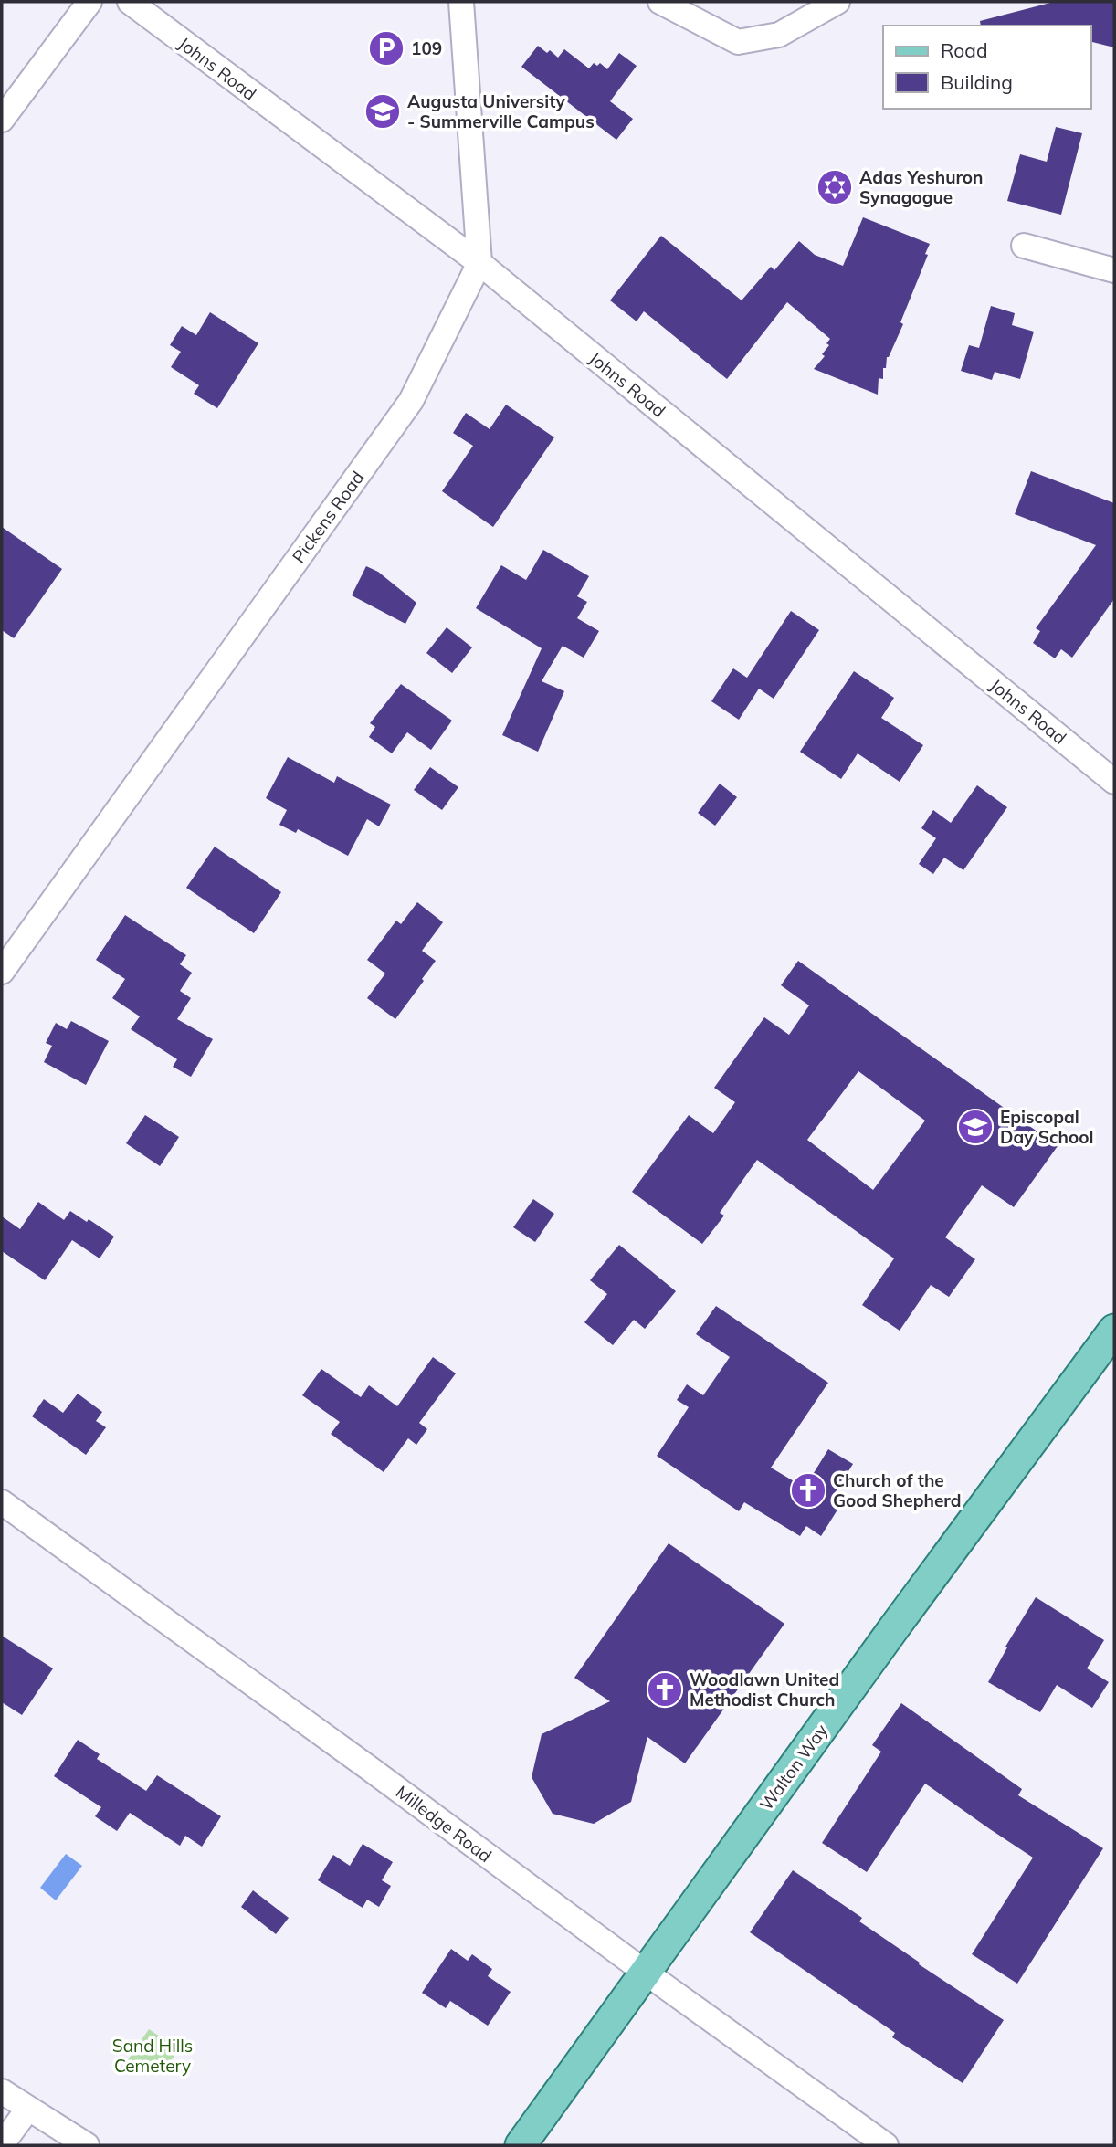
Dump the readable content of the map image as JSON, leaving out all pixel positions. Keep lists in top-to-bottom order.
{
  "streets": {
    "main road": ["Walton Way"],
    "street": ["Johns Road", "Pickens Road", "Milledge Road"]
  },
  "crossings": [
    ["Johns Road", "Pickens Road"],
    ["Walton Way", "Milledge Road"]
  ],
  "parks": ["Sand Hills Cemetery"],
  "places": {
    "parking": ["109"],
    "school or university": ["Augusta University - Summerville Campus", "Episcopal Day School"],
    "synagogue": ["Adas Yeshuron Synagogue"],
    "church": ["Church of the Good Shepherd", "Woodlawn United Methodist Church"]
  },
  "legend": ["Road", "Building"]
}
